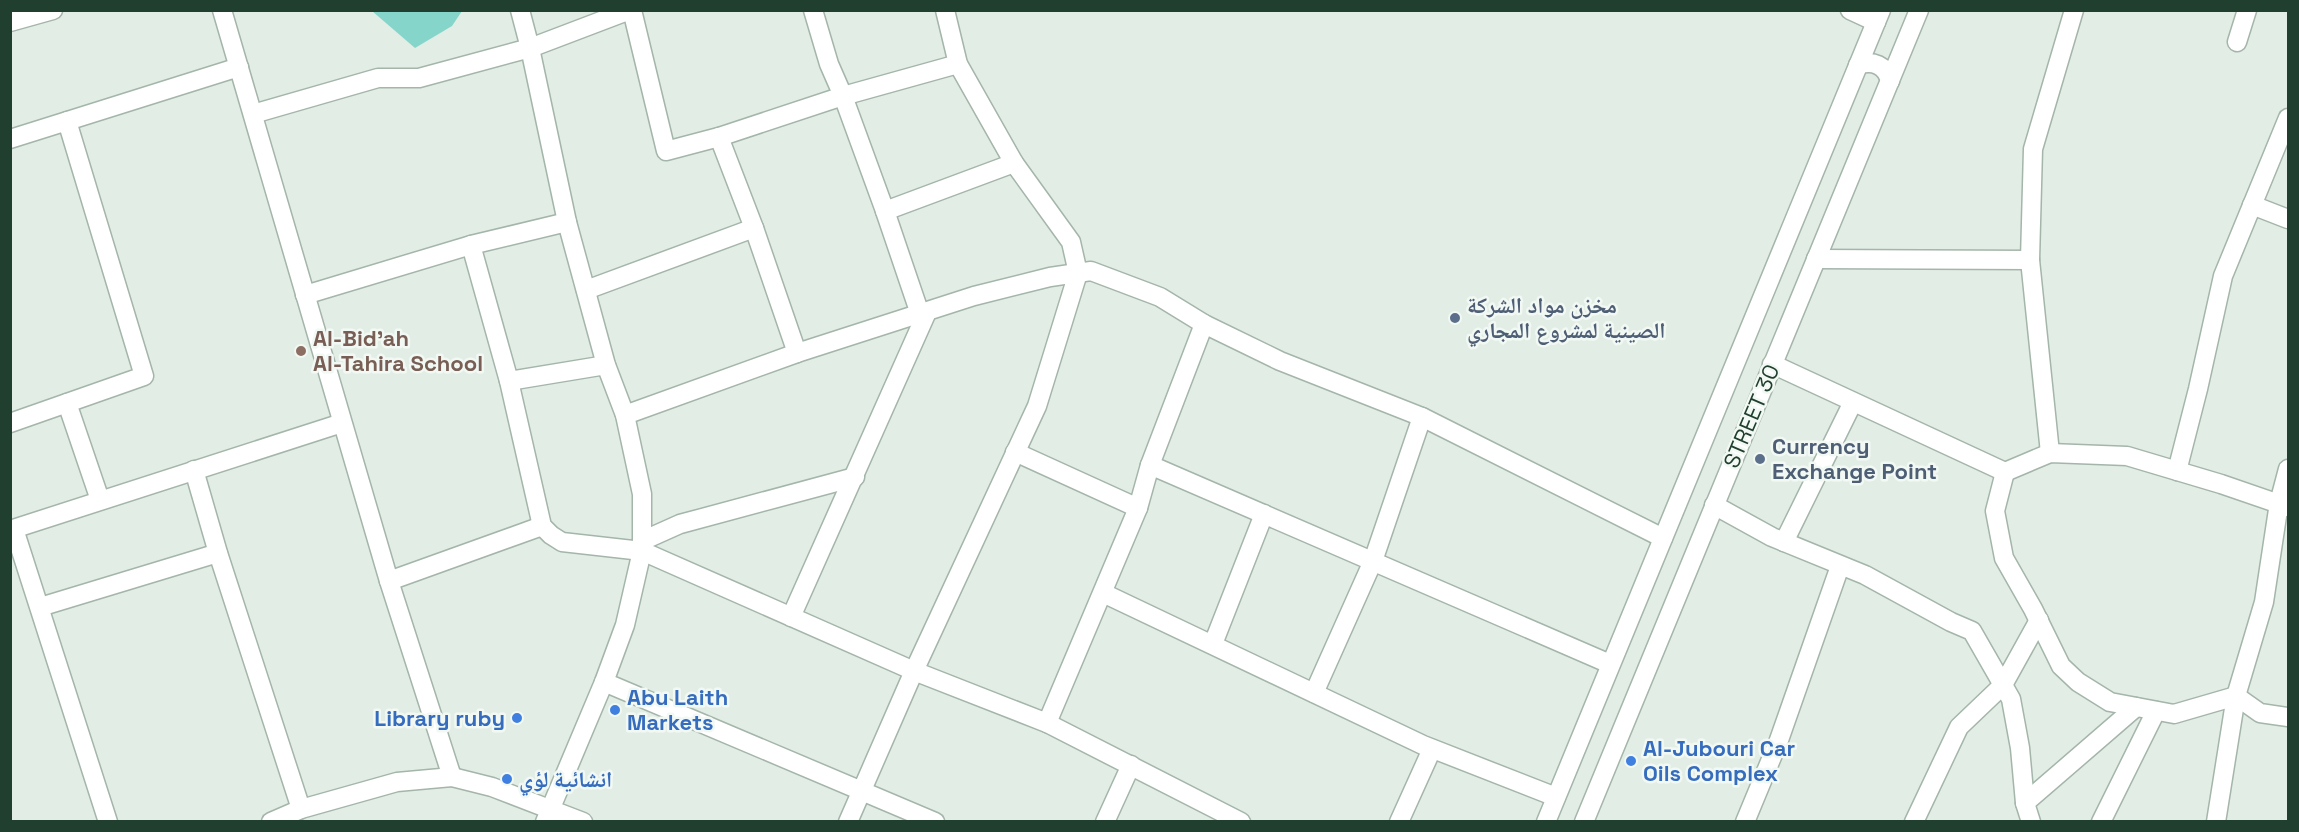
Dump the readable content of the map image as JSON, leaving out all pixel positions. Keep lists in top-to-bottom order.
{
  "streets": {
    "street": ["STREET 30"]
  },
  "places": [
    "مخزن مواد الشركة الصينية لمشروع المجاري",
    "Al-Bid’ah Al-Tahira School",
    "Currency Exchange Point",
    "Abu Laith Markets",
    "Library ruby",
    "Al-Jubouri Car Oils Complex",
    "انشائية لؤي"
  ]
}
